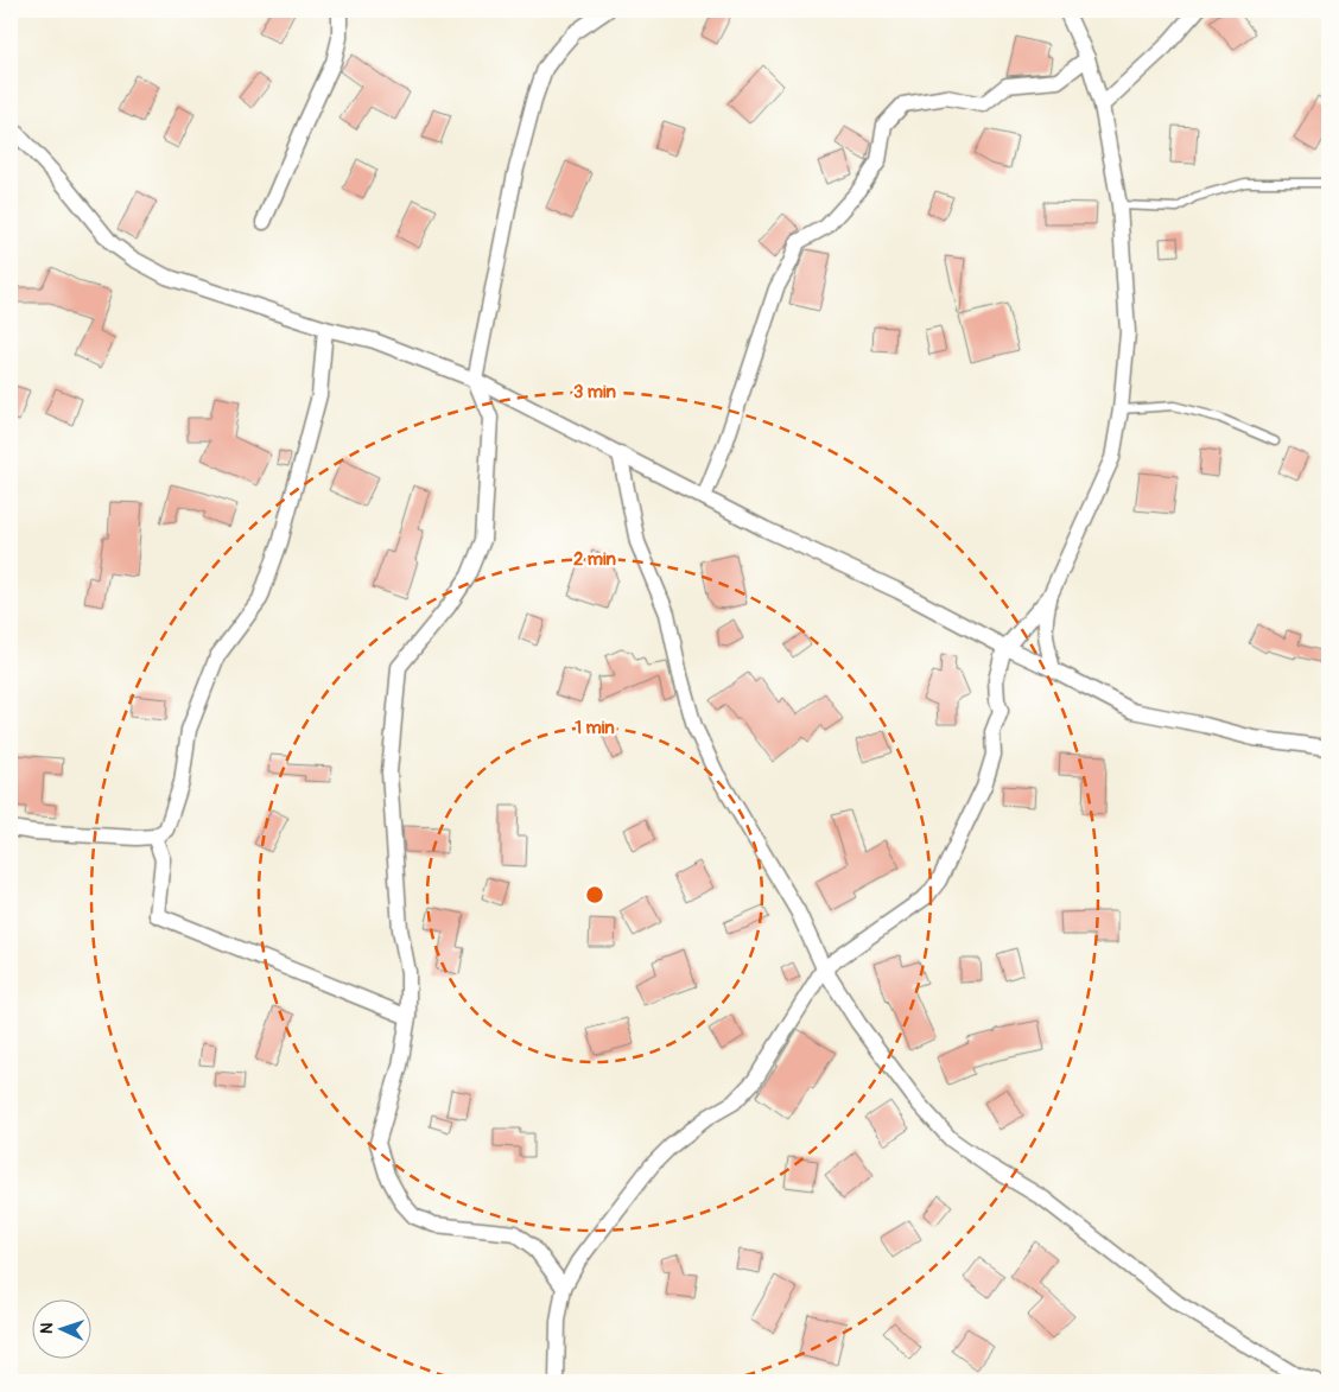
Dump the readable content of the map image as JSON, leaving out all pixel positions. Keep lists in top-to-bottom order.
{
  "north": "left",
  "rings": ["3 min", "2 min", "1 min"]
}
